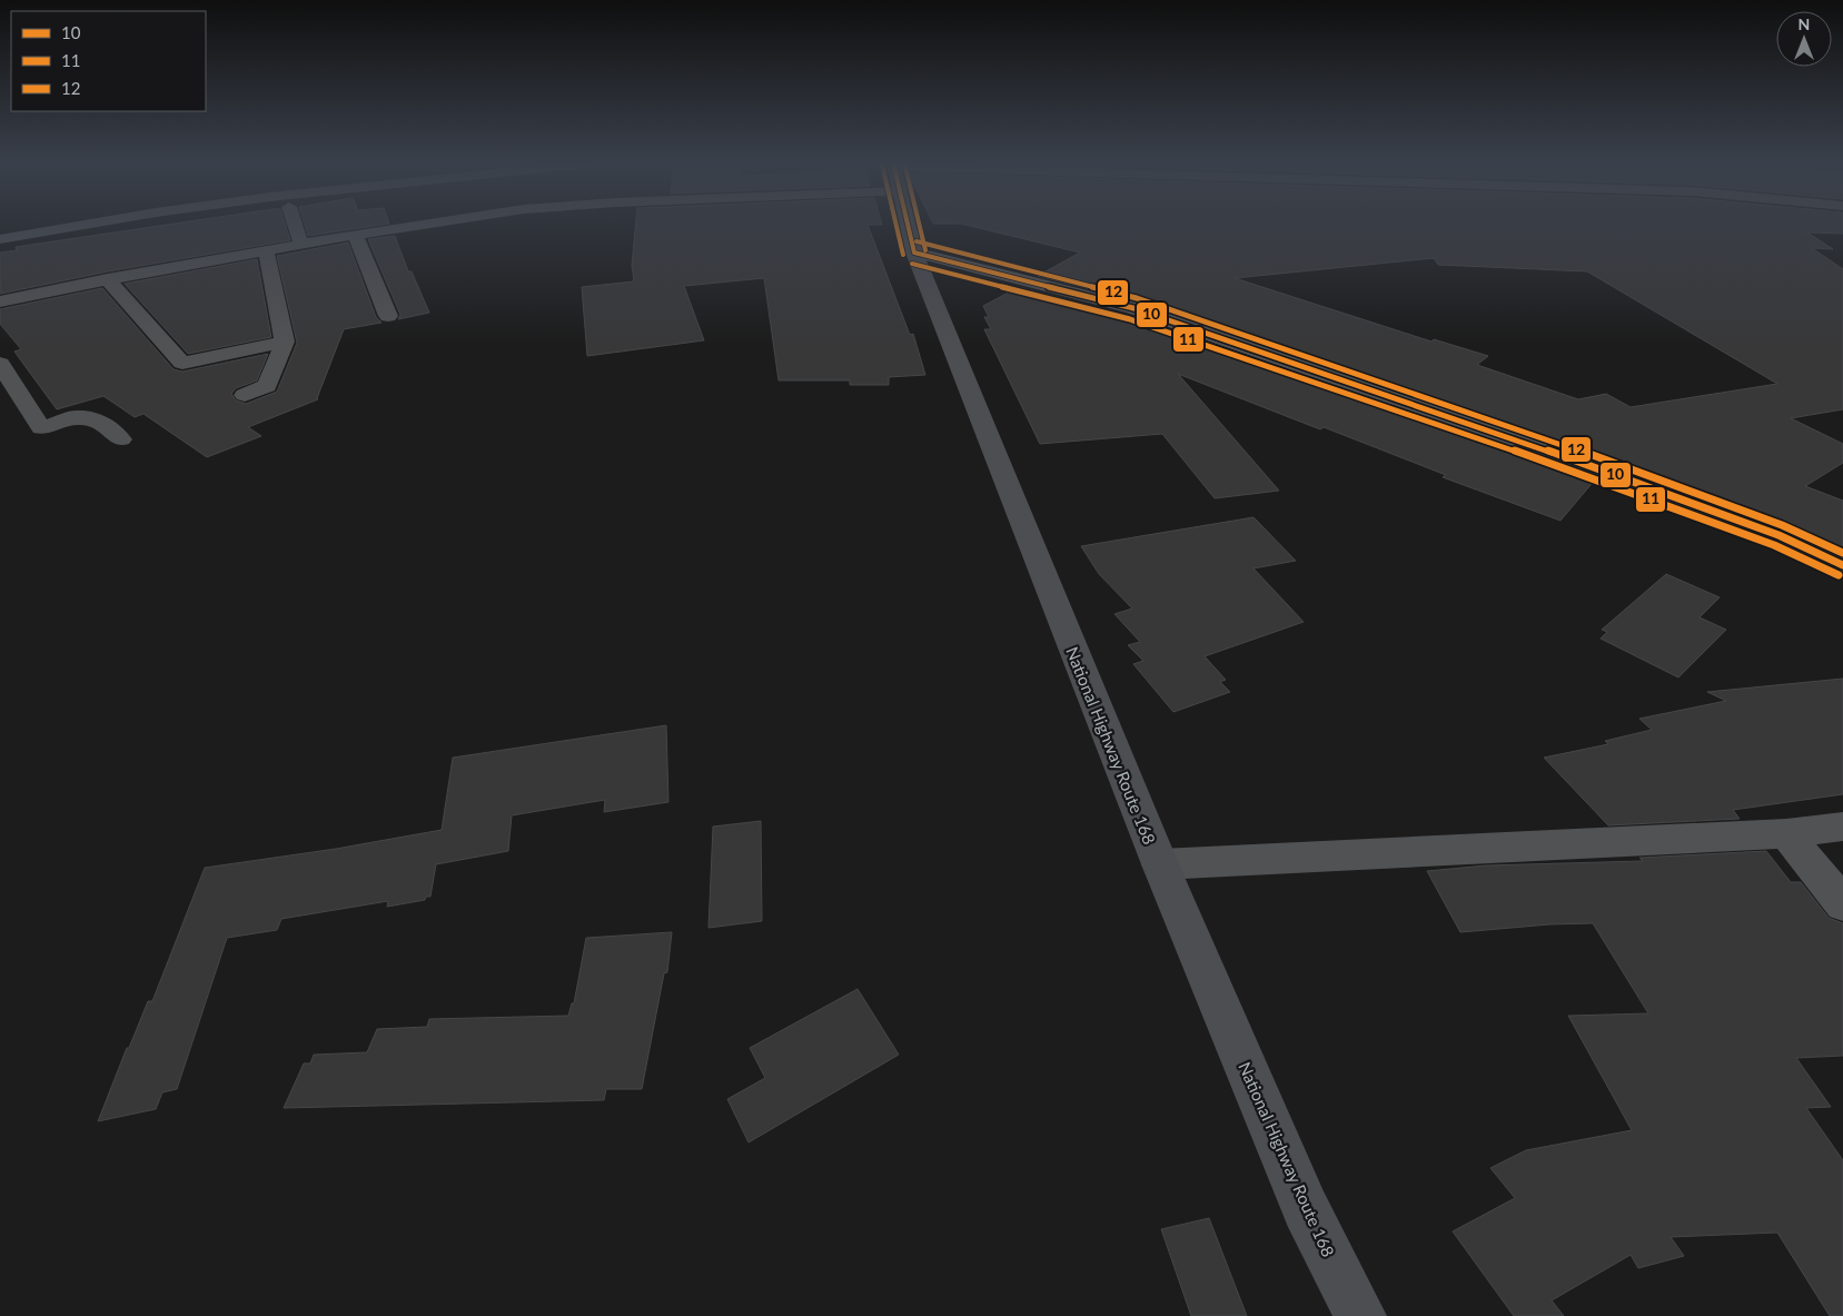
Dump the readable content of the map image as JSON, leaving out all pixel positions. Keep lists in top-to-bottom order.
{
  "streets": {
    "highway": ["National Highway Route 168"]
  },
  "lines": ["transit line 10", "transit line 11", "transit line 12"],
  "legend": ["10", "11", "12"],
  "north": "top"
}
